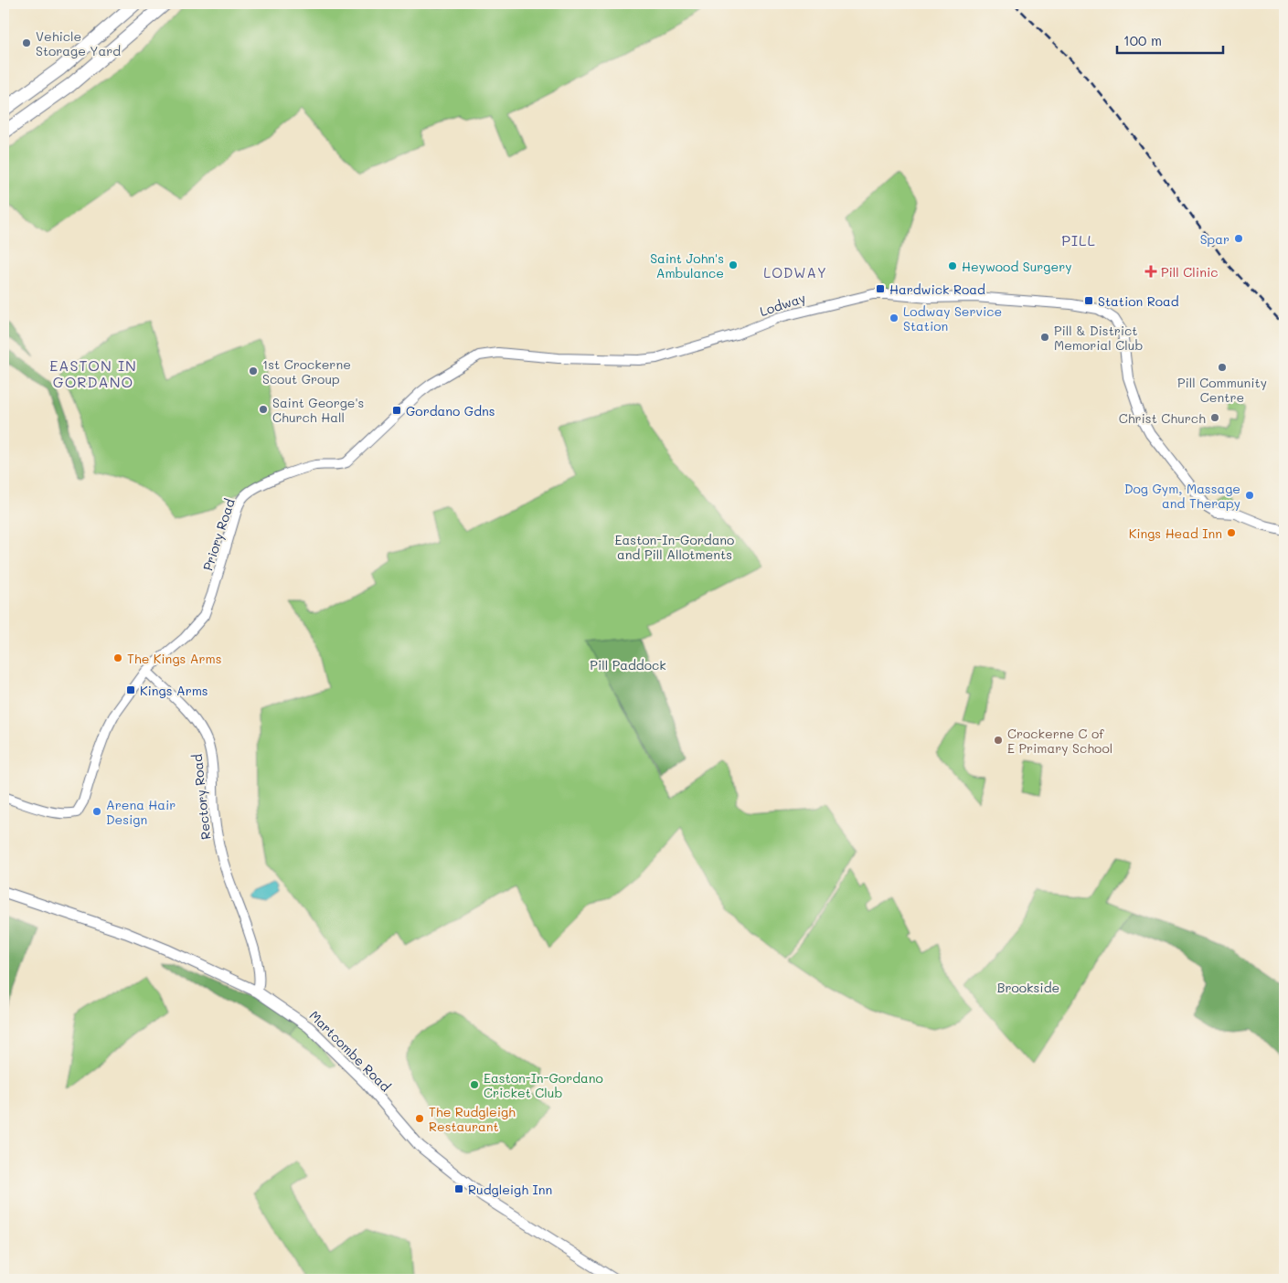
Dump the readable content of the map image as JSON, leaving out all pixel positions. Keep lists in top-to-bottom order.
{
  "streets": {
    "main road": ["Martcombe Road"],
    "street": ["Lodway", "Priory Road", "Rectory Road"]
  },
  "crossings": [
    ["Lodway", "Priory Road"],
    ["Priory Road", "Rectory Road"],
    ["Rectory Road", "Martcombe Road"]
  ],
  "districts": ["PILL", "LODWAY", "EASTON IN GORDANO"],
  "parks": ["Easton-In-Gordano and Pill Allotments", "Pill Paddock", "Brookside"],
  "places": {
    "other": [
      "Vehicle Storage Yard",
      "Spar",
      "Saint John's Ambulance",
      "Heywood Surgery",
      "Lodway Service Station",
      "Pill & District Memorial Club",
      "Pill Community Centre",
      "1st Crockerne Scout Group",
      "Saint George's Church Hall",
      "Christ Church",
      "Dog Gym, Massage and Therapy",
      "Kings Head Inn",
      "The Kings Arms",
      "Crockerne C of E Primary School",
      "Arena Hair Design",
      "Easton-In-Gordano Cricket Club",
      "The Rudgleigh Restaurant"
    ],
    "health": ["Pill Clinic"],
    "transit": [
      "Hardwick Road",
      "Station Road",
      "Gordano Gdns",
      "Kings Arms",
      "Rudgleigh Inn"
    ]
  },
  "scale_bar": "100 m"
}
